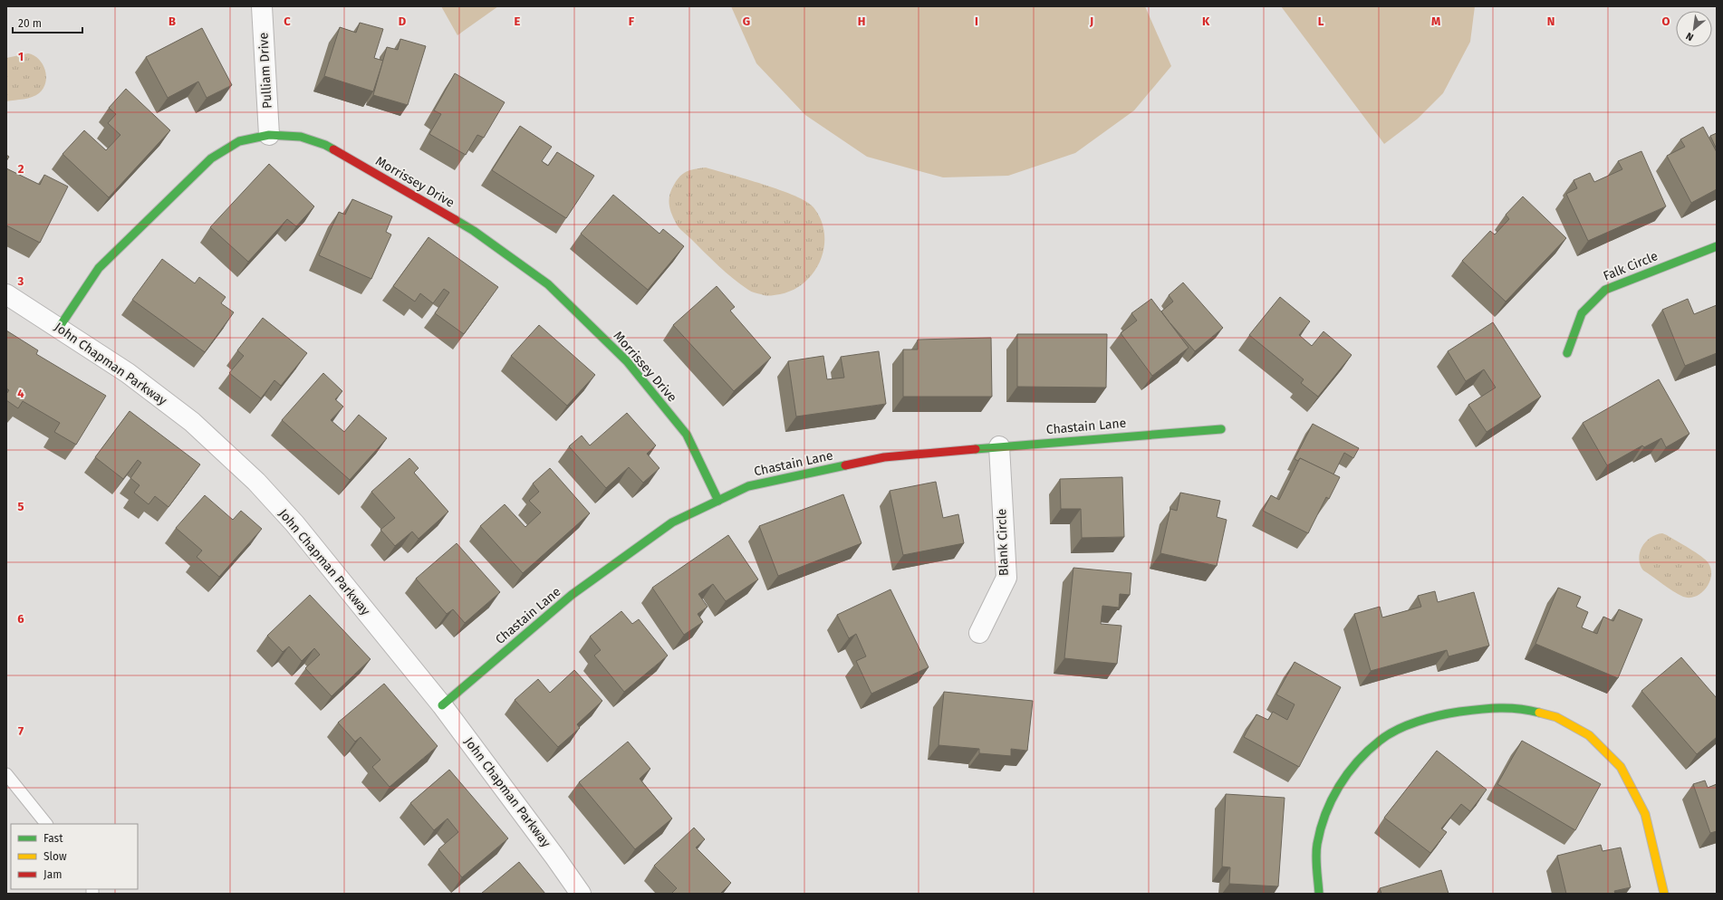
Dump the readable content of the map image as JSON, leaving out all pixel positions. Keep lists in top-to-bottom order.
{
  "streets": {
    "street": [
      "Pulliam Drive",
      "Morrissey Drive",
      "Falk Circle",
      "John Chapman Parkway",
      "Chastain Lane",
      "Blank Circle"
    ]
  },
  "crossings": [
    ["Pulliam Drive", "Morrissey Drive"],
    ["Morrissey Drive", "John Chapman Parkway"],
    ["Morrissey Drive", "Chastain Lane"],
    ["John Chapman Parkway", "Chastain Lane"],
    ["Chastain Lane", "Blank Circle"]
  ],
  "legend": ["Fast", "Slow", "Jam"],
  "scale_bar": "20 m",
  "north": "bottom left",
  "grid": {
    "columns": [
      "B",
      "C",
      "D",
      "E",
      "F",
      "G",
      "H",
      "I",
      "J",
      "K",
      "L",
      "M",
      "N",
      "O"
    ],
    "rows": [
      "1",
      "2",
      "3",
      "4",
      "5",
      "6",
      "7"
    ]
  }
}
